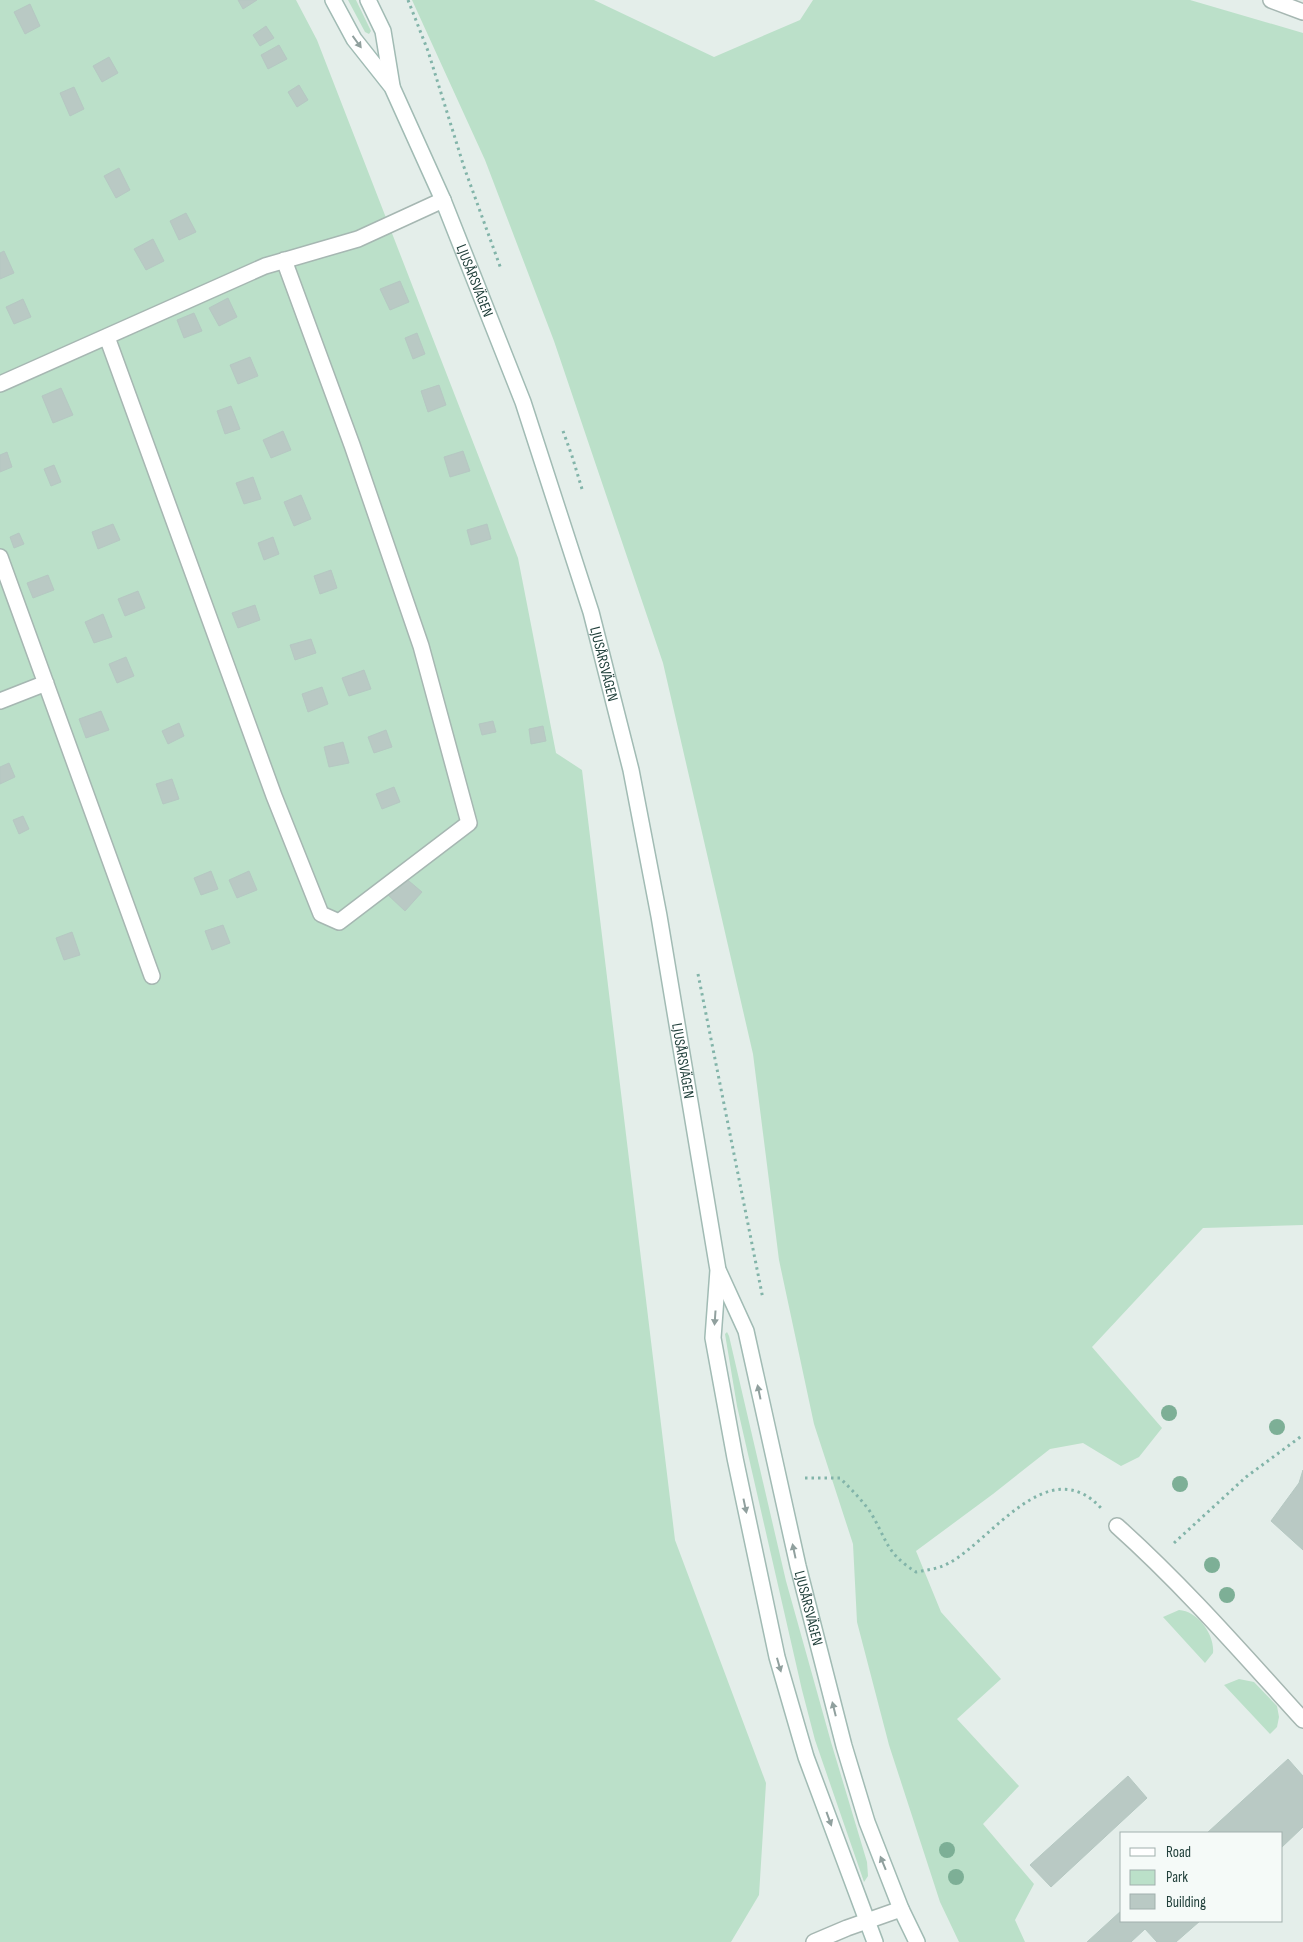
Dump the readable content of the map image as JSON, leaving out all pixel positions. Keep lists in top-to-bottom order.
{
  "streets": {
    "main road": ["LJUSÅRSVÄGEN"]
  },
  "legend": ["Road", "Park", "Building"]
}
